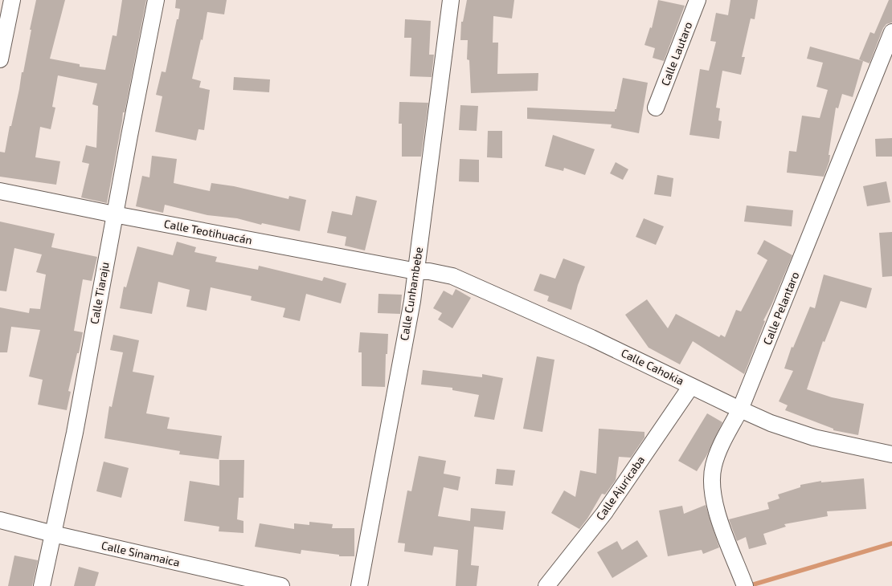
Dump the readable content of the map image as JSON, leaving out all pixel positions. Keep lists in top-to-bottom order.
{
  "streets": {
    "street": [
      "Calle Lautaro",
      "Calle Teotihuacán",
      "Calle Tiaraju",
      "Calle Cunhambebe",
      "Calle Pelantaro",
      "Calle Cahokia",
      "Calle Ajuricaba",
      "Calle Sinamaica"
    ]
  },
  "crossings": [
    ["Calle Teotihuacán", "Calle Tiaraju"],
    ["Calle Teotihuacán", "Calle Cunhambebe"],
    ["Calle Teotihuacán", "Calle Cahokia"],
    ["Calle Tiaraju", "Calle Sinamaica"],
    ["Calle Cunhambebe", "Calle Cahokia"],
    ["Calle Pelantaro", "Calle Cahokia"],
    ["Calle Cahokia", "Calle Ajuricaba"]
  ]
}
